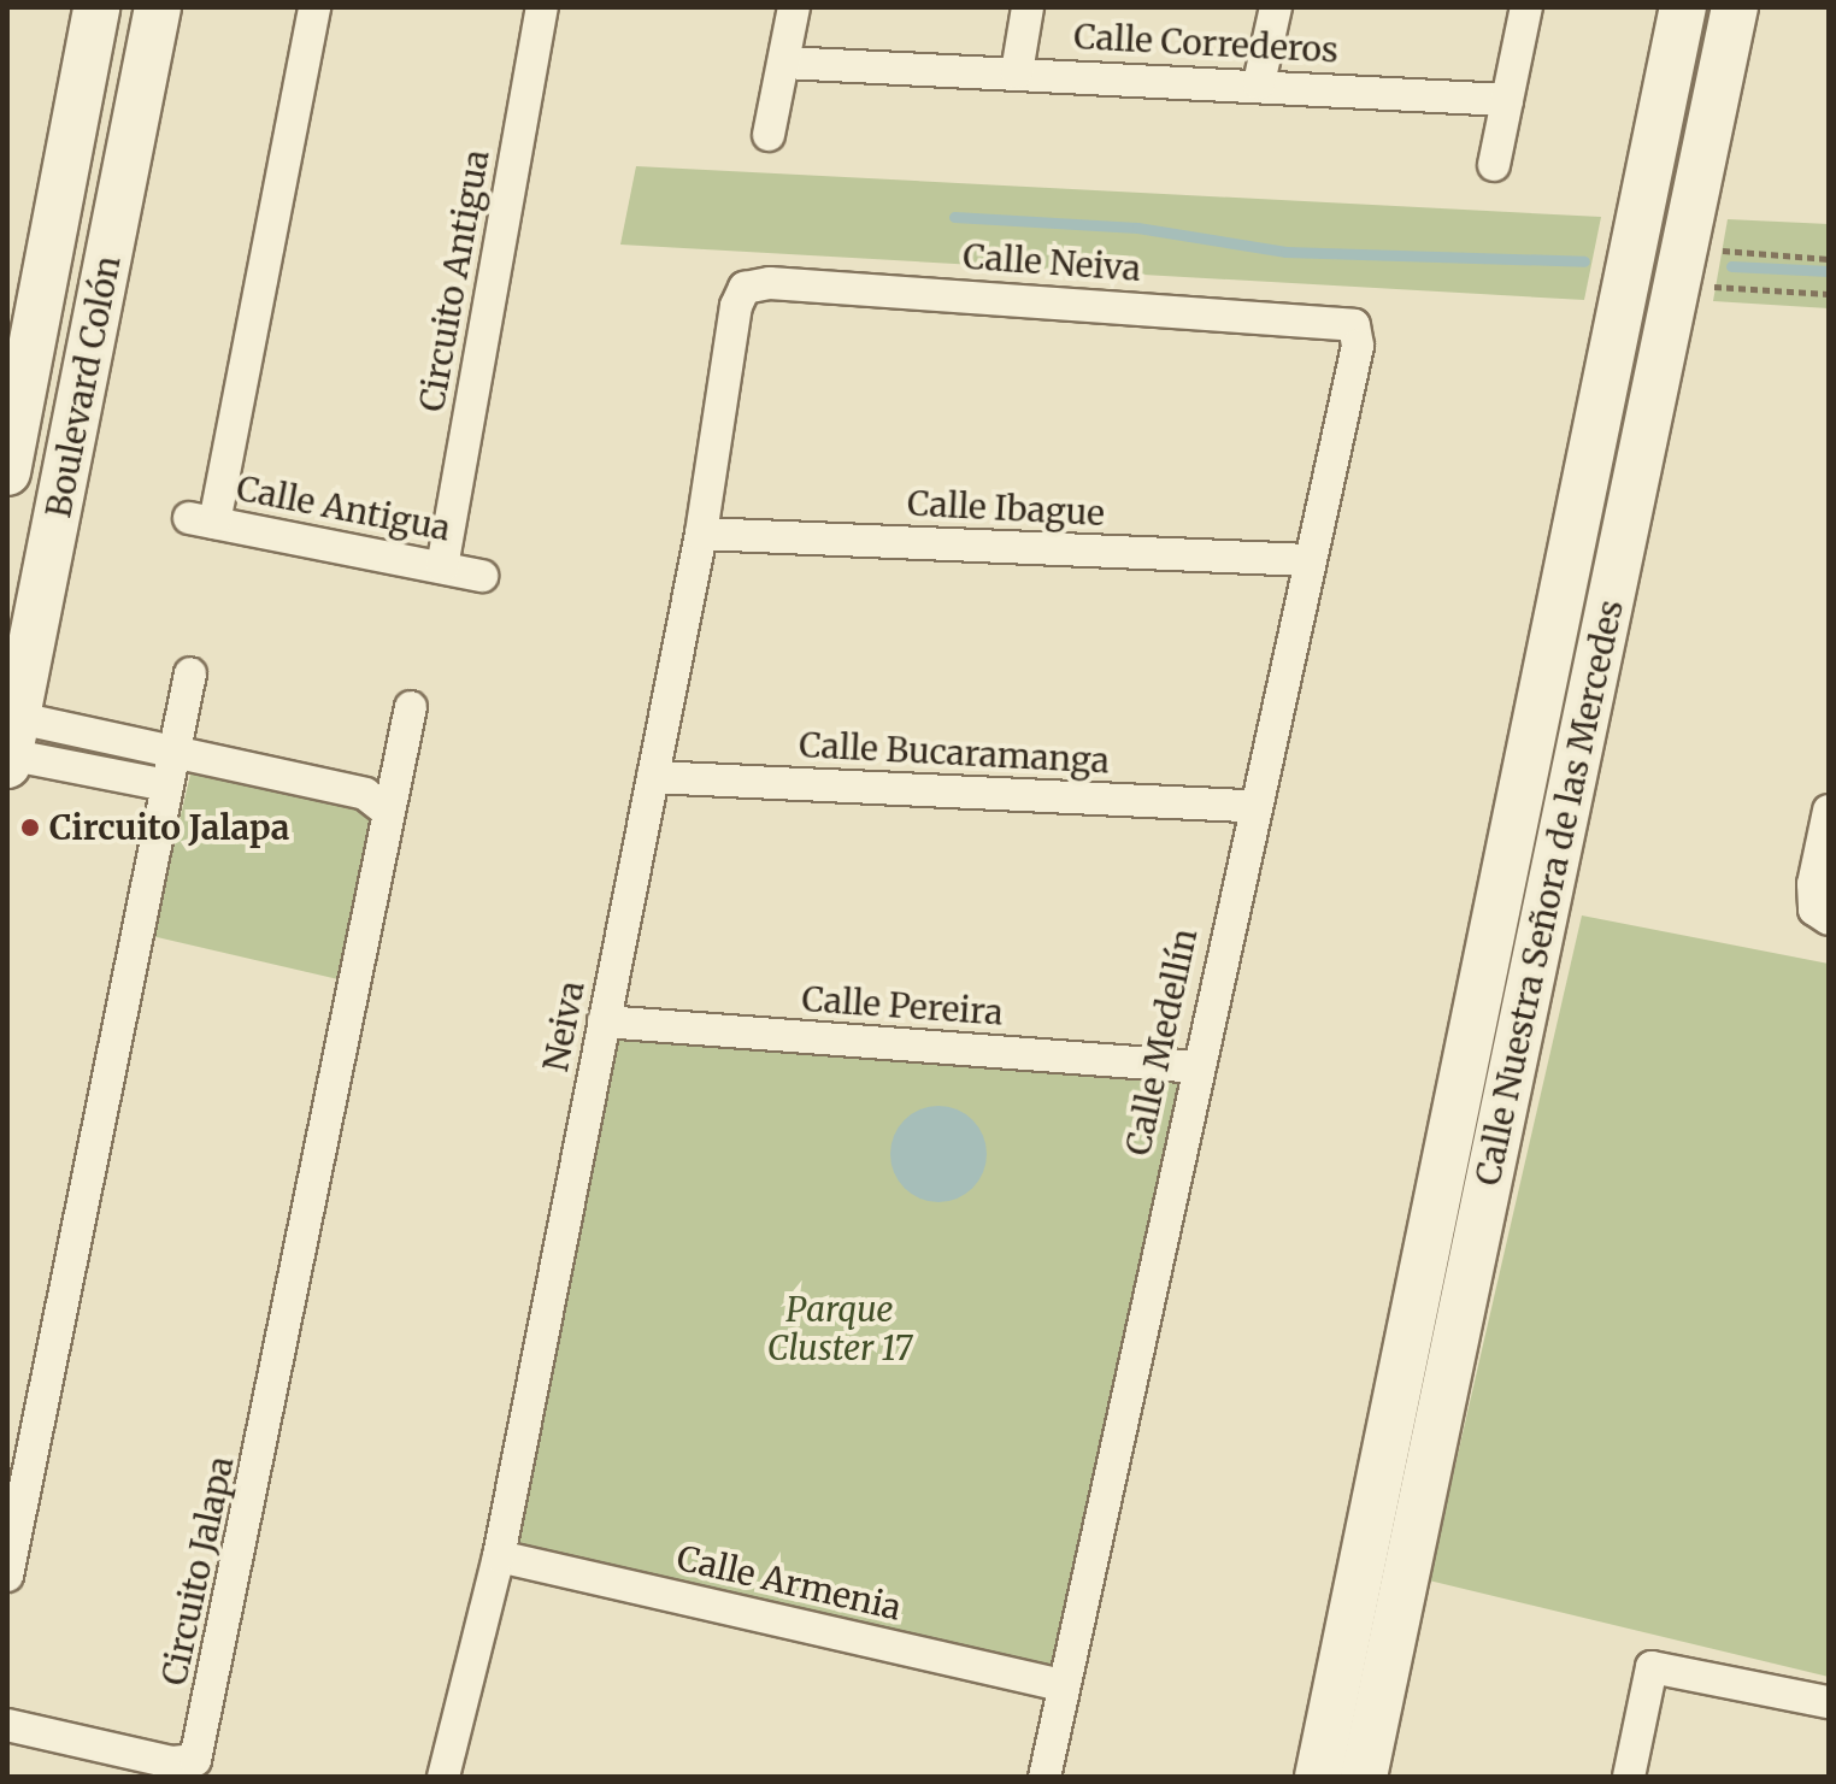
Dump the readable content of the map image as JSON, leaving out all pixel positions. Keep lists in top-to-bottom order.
{
  "streets": {
    "street": [
      "Calle Correderos",
      "Calle Neiva",
      "Circuito Antigua",
      "Boulevard Colón",
      "Calle Antigua",
      "Calle Ibague",
      "Calle Bucaramanga",
      "Calle Nuestra Señora de las Mercedes",
      "Calle Pereira",
      "Neiva",
      "Calle Medellín",
      "Circuito Jalapa",
      "Calle Armenia"
    ]
  },
  "crossings": [
    ["Calle Neiva", "Neiva"],
    ["Calle Neiva", "Calle Medellín"],
    ["Circuito Antigua", "Calle Antigua"],
    ["Calle Ibague", "Neiva"],
    ["Calle Ibague", "Calle Medellín"],
    ["Calle Bucaramanga", "Neiva"],
    ["Calle Bucaramanga", "Calle Medellín"],
    ["Calle Pereira", "Neiva"],
    ["Calle Pereira", "Calle Medellín"],
    ["Neiva", "Calle Armenia"],
    ["Calle Medellín", "Calle Armenia"]
  ],
  "parks": ["Parque Cluster 17"],
  "places": ["Circuito Jalapa"]
}
